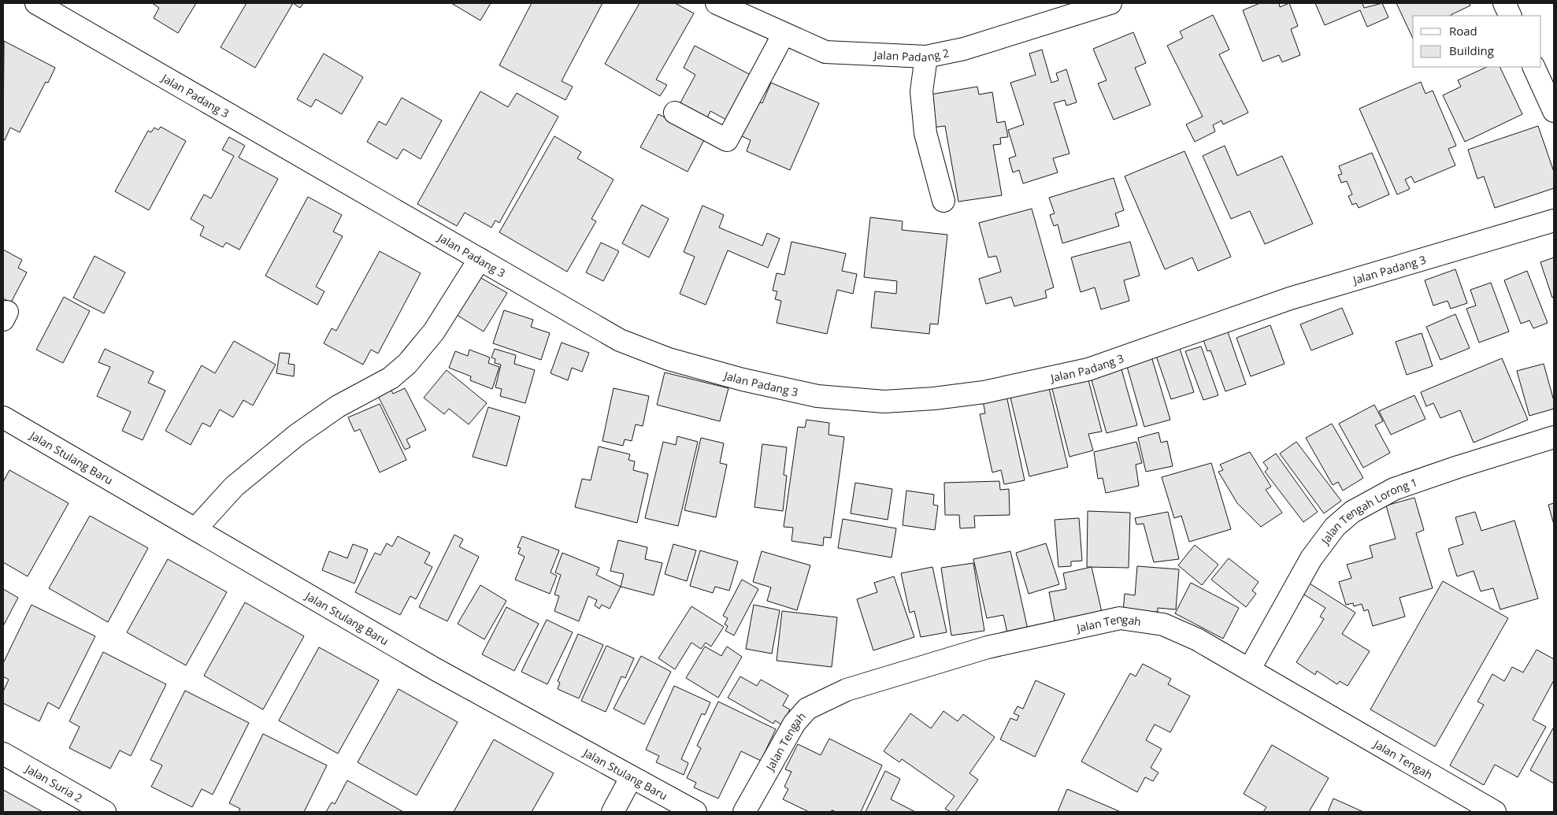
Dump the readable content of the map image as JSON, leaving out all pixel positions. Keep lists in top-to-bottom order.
{
  "streets": {
    "street": [
      "Jalan Padang 2",
      "Jalan Padang 3",
      "Jalan Stulang Baru",
      "Jalan Tengah Lorong 1",
      "Jalan Tengah",
      "Jalan Suria 2"
    ]
  },
  "crossings": [
    ["Jalan Tengah Lorong 1", "Jalan Tengah"]
  ],
  "legend": ["Road", "Building"]
}
